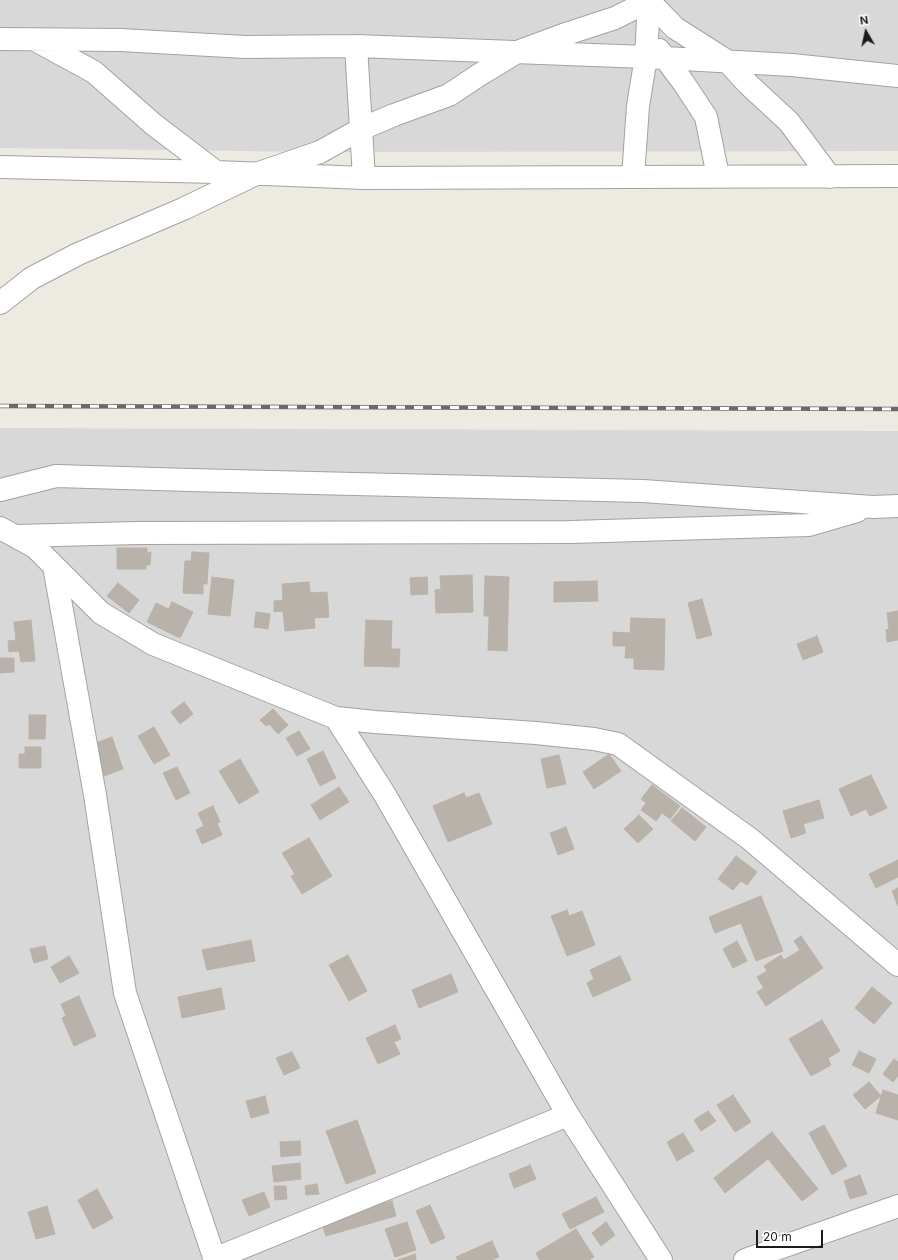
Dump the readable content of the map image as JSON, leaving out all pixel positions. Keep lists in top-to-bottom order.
{
  "scale_bar": "20 m",
  "north": "top"
}
